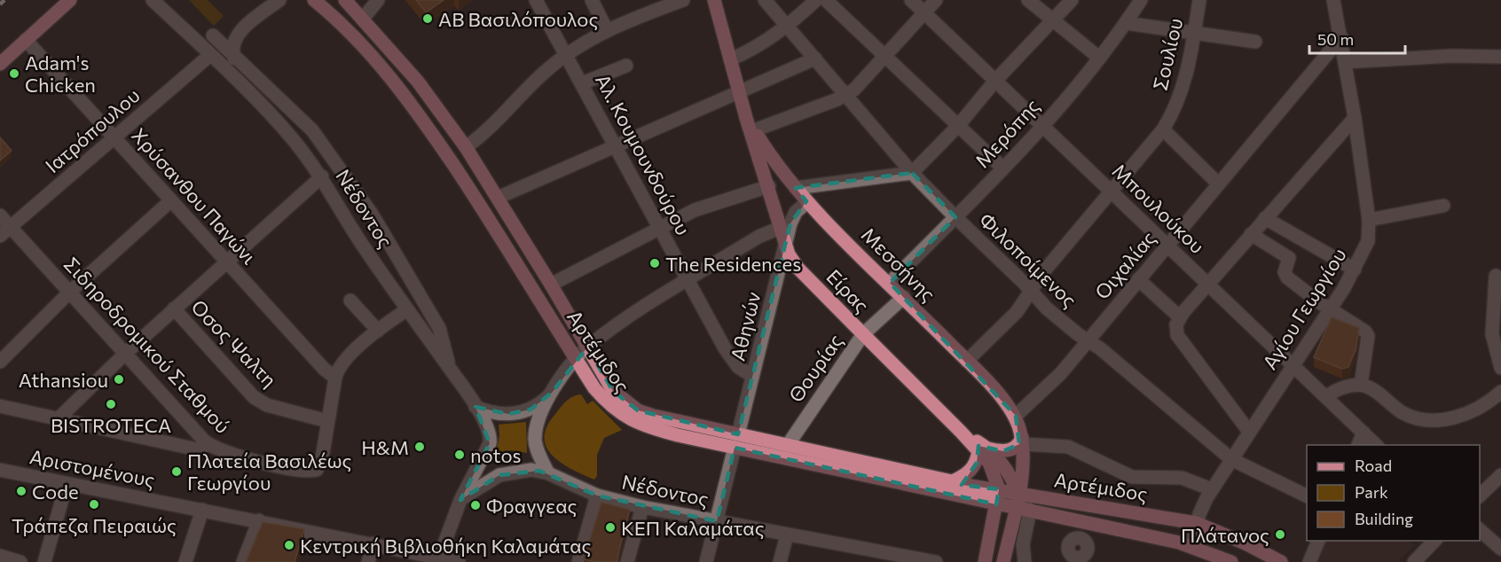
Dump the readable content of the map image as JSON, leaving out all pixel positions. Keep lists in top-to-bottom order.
{
  "streets": {
    "main road": ["Μεσσήνης", "Είρας", "Αρτέμιδος"],
    "street": [
      "Σουλίου",
      "Ιατρόπουλου",
      "Μερόπης",
      "Αλ. Κουμουνδούρου",
      "Χρύσανθου Παγώνι",
      "Νέδοντος",
      "Μπουλούκου",
      "Φιλοποίμενος",
      "Οιχαλίας",
      "Αγίου Γεωργίου",
      "Αθηνών",
      "Οσος Ψαλτη",
      "Σιδηροδρομικού Σταθμού",
      "Θουρίας",
      "Αριστομένους"
    ]
  },
  "crossings": [
    ["Σουλίου", "Μπουλούκου"],
    ["Σουλίου", "Φιλοποίμενος"],
    ["Σουλίου", "Μεσσήνης"],
    ["Ιατρόπουλου", "Χρύσανθου Παγώνι"],
    ["Ιατρόπουλου", "Νέδοντος"],
    ["Ιατρόπουλου", "Σιδηροδρομικού Σταθμού"],
    ["Μερόπης", "Μπουλούκου"],
    ["Μερόπης", "Φιλοποίμενος"],
    ["Μερόπης", "Μεσσήνης"],
    ["Αλ. Κουμουνδούρου", "Αθηνών"],
    ["Νέδοντος", "Αθηνών"],
    ["Νέδοντος", "Αριστομένους"],
    ["Μπουλούκου", "Οιχαλίας"],
    ["Μπουλούκου", "Αγίου Γεωργίου"],
    ["Φιλοποίμενος", "Οιχαλίας"],
    ["Φιλοποίμενος", "Αγίου Γεωργίου"],
    ["Μεσσήνης", "Οιχαλίας"],
    ["Μεσσήνης", "Είρας"],
    ["Μεσσήνης", "Αθηνών"],
    ["Μεσσήνης", "Αρτέμιδος"],
    ["Μεσσήνης", "Θουρίας"],
    ["Οιχαλίας", "Αγίου Γεωργίου"],
    ["Είρας", "Αθηνών"],
    ["Είρας", "Αρτέμιδος"],
    ["Είρας", "Θουρίας"],
    ["Αγίου Γεωργίου", "Αρτέμιδος"],
    ["Αθηνών", "Αρτέμιδος"],
    ["Οσος Ψαλτη", "Σιδηροδρομικού Σταθμού"],
    ["Αρτέμιδος", "Θουρίας"]
  ],
  "places": [
    "ΑΒ Βασιλόπουλος",
    "Adam's Chicken",
    "The Residences",
    "Athansiou",
    "BISTROTECA",
    "H&M",
    "notos",
    "Πλατεία Βασιλέως Γεωργίου",
    "Code",
    "Τράπεζα Πειραιώς",
    "Φραγγεας",
    "ΚΕΠ Καλαμάτας",
    "Πλάτανος",
    "Κεντρική Βιβλιοθήκη Καλαμάτας"
  ],
  "legend": ["Road", "Park", "Building"],
  "scale_bar": "50 m"
}
